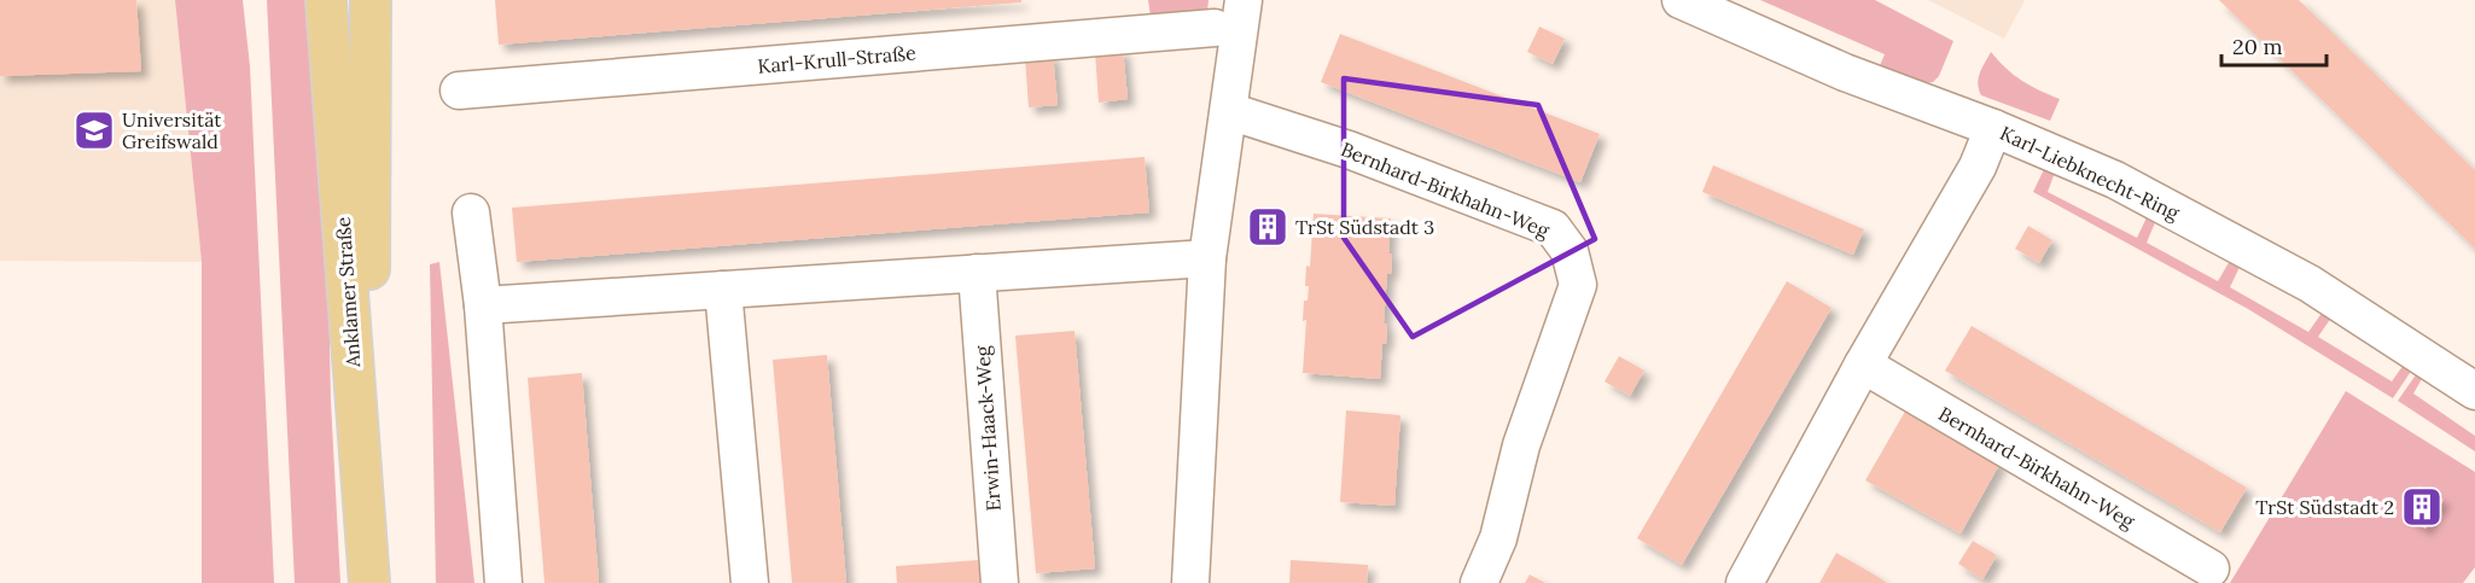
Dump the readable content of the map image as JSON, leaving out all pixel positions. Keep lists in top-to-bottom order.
{
  "streets": {
    "main road": ["Anklamer Straße"],
    "street": [
      "Karl-Krull-Straße",
      "Karl-Liebknecht-Ring",
      "Bernhard-Birkhahn-Weg",
      "Erwin-Haack-Weg"
    ]
  },
  "crossings": [
    ["Karl-Krull-Straße", "Bernhard-Birkhahn-Weg"]
  ],
  "places": {
    "school or university": ["Universität Greifswald"],
    "building": ["TrSt Südstadt 3", "TrSt Südstadt 2"]
  },
  "scale_bar": "20 m"
}
